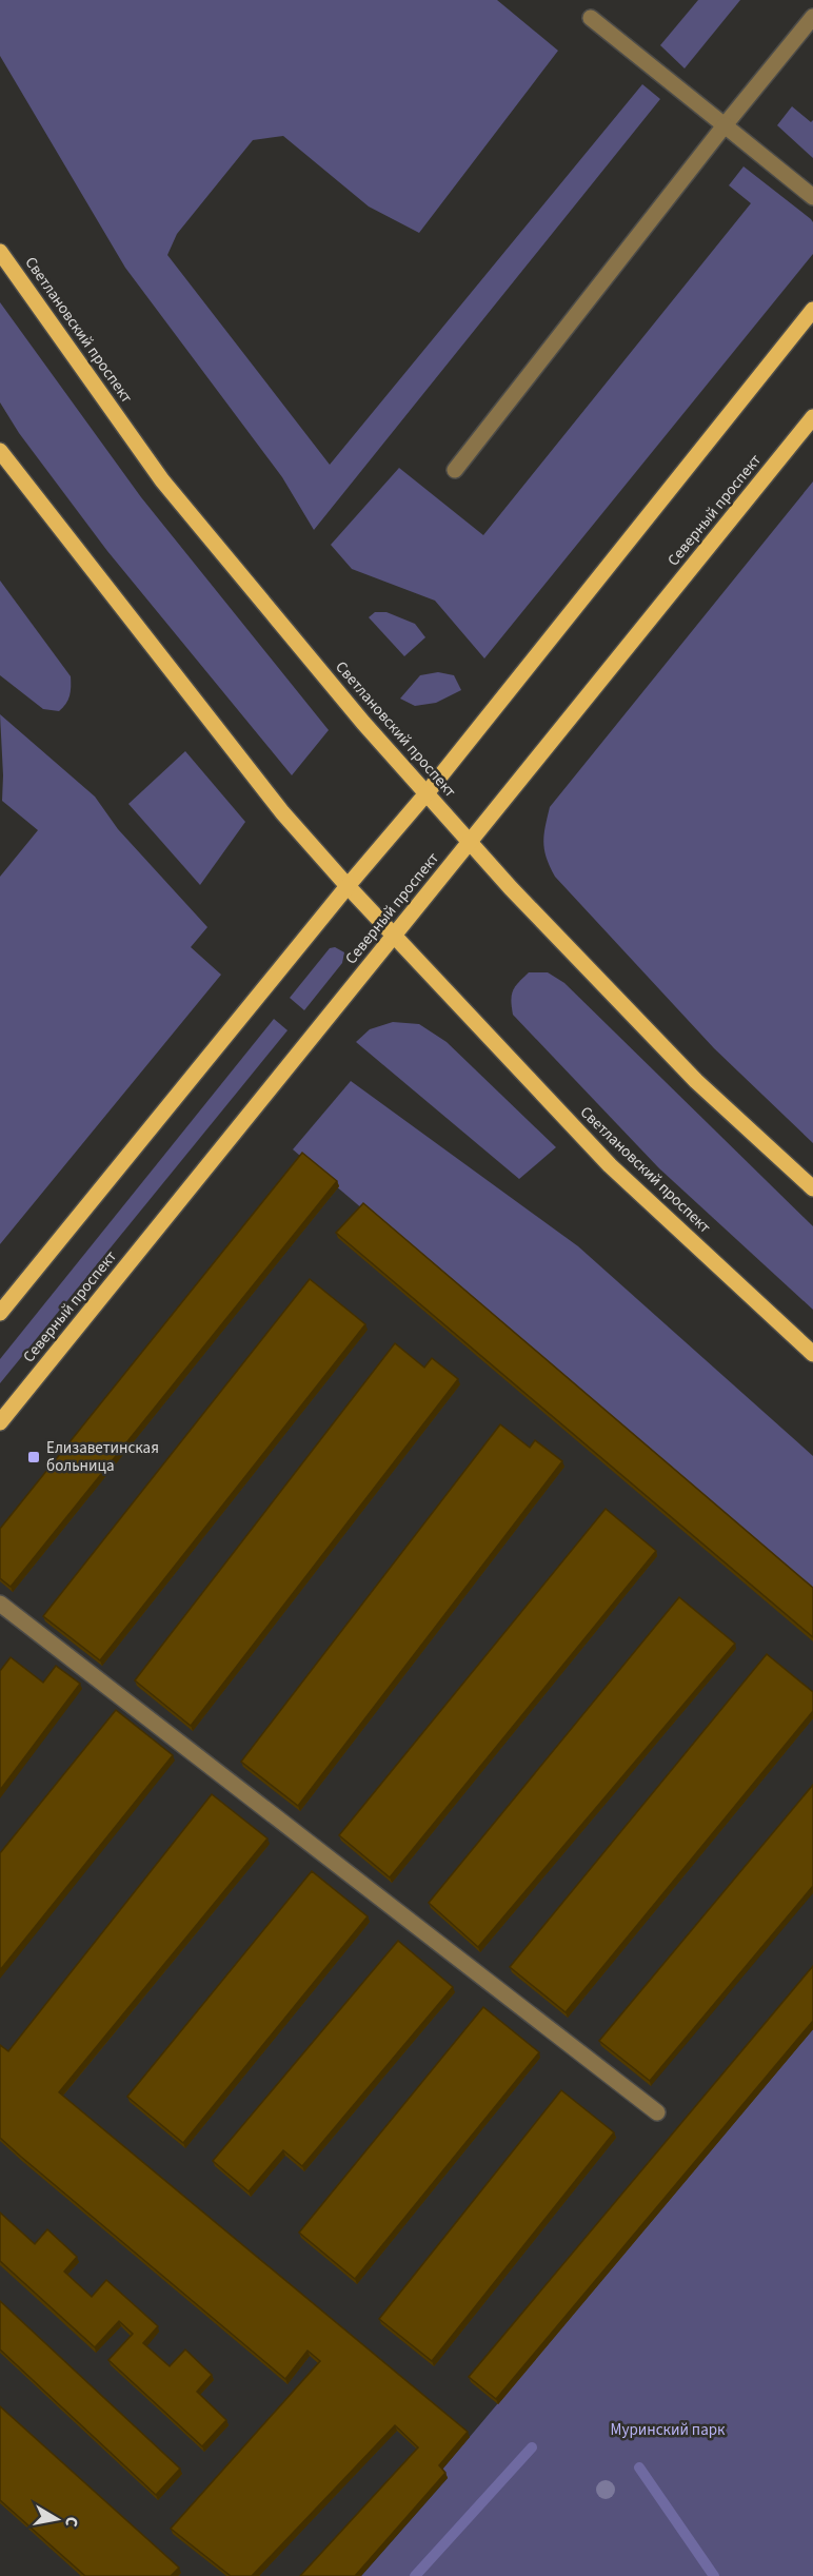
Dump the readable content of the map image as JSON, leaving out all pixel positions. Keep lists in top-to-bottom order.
{
  "streets": {
    "main road": ["Светлановский проспект", "Северный проспект"]
  },
  "crossings": [
    ["Светлановский проспект", "Северный проспект"]
  ],
  "parks": ["Муринский парк"],
  "places": {
    "transit": ["Елизаветинская больница"]
  },
  "north": "right"
}
